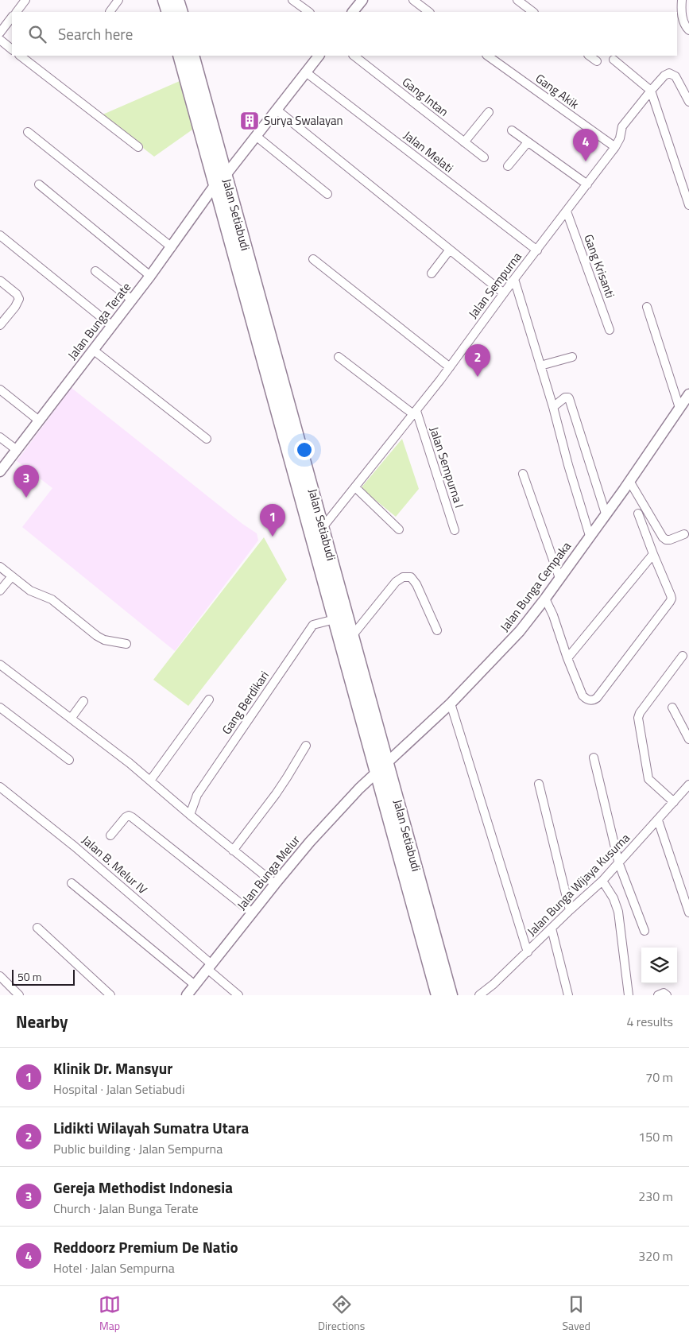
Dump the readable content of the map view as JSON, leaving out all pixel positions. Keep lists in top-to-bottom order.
{
  "streets": {
    "main road": ["Jalan Setiabudi"],
    "street": [
      "Gang Akik",
      "Gang Intan",
      "Jalan Melati",
      "Gang Krisanti",
      "Jalan Sempurna",
      "Jalan Bunga Terate",
      "Jalan Sempurna I",
      "Jalan Bunga Cempaka",
      "Gang Berdikari",
      "Jalan B. Melur IV",
      "Jalan Bunga Melur",
      "Jalan Bunga Wijaya Kusuma"
    ]
  },
  "crossings": [
    ["Gang Akik", "Jalan Sempurna"],
    ["Jalan Melati", "Jalan Sempurna"],
    ["Jalan Melati", "Jalan Bunga Terate"],
    ["Jalan Setiabudi", "Jalan Sempurna"],
    ["Jalan Setiabudi", "Jalan Bunga Terate"],
    ["Jalan Setiabudi", "Jalan Bunga Cempaka"],
    ["Jalan Setiabudi", "Gang Berdikari"],
    ["Jalan Setiabudi", "Jalan Bunga Melur"],
    ["Gang Krisanti", "Jalan Sempurna"],
    ["Jalan Sempurna", "Jalan Sempurna I"],
    ["Jalan Bunga Cempaka", "Jalan Bunga Melur"],
    ["Jalan B. Melur IV", "Jalan Bunga Melur"]
  ],
  "places": {
    "building": ["Surya Swalayan"]
  },
  "scale_bar": "50 m",
  "page": {
    "search": "Search here",
    "pins": [
      "4",
      "2",
      "3",
      "1"
    ],
    "scale": "50 m",
    "heading": ["Nearby", "4 results"],
    "list": [
      {
        "mark": "1",
        "name": "Klinik Dr. Mansyur",
        "note": "Hospital · Jalan Setiabudi",
        "value": "70 m"
      },
      {
        "mark": "2",
        "name": "Lidikti Wilayah Sumatra Utara",
        "note": "Public building · Jalan Sempurna",
        "value": "150 m"
      },
      {
        "mark": "3",
        "name": "Gereja Methodist Indonesia",
        "note": "Church · Jalan Bunga Terate",
        "value": "230 m"
      },
      {
        "mark": "4",
        "name": "Reddoorz Premium De Natio",
        "note": "Hotel · Jalan Sempurna",
        "value": "320 m"
      }
    ],
    "nav": ["Map", "Directions", "Saved"]
  }
}
